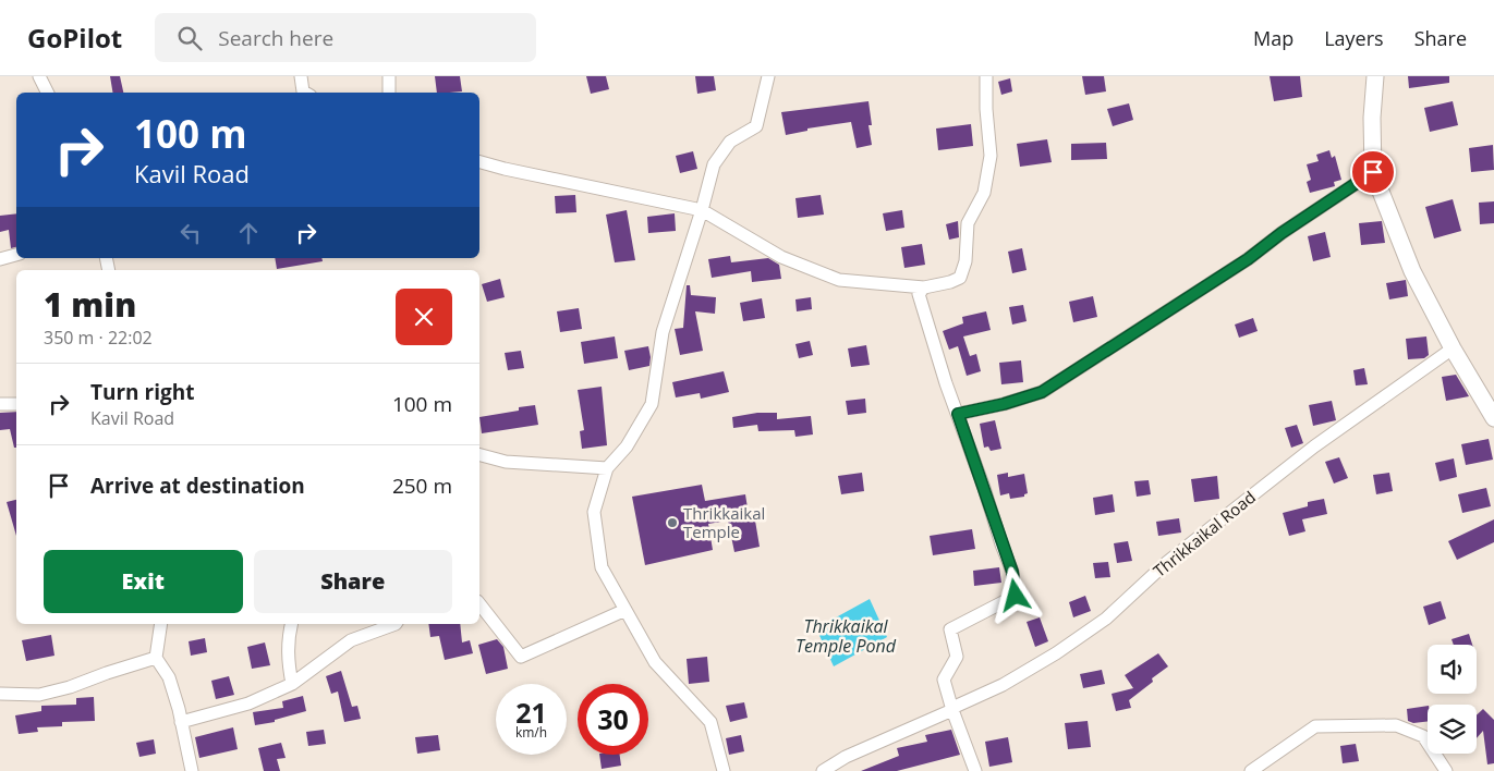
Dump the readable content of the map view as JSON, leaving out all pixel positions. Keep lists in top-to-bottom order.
{
  "streets": {
    "street": ["Thrikkaikal Road"]
  },
  "water": ["Thrikkaikal Temple Pond"],
  "places": ["Thrikkaikal Temple"],
  "page": {
    "header": "GoPilot",
    "search": "Search here",
    "nav": ["Map", "Layers", "Share"],
    "turn": ["100 m", "Kavil Road"],
    "heading": ["1 min", "350 m · 22:02"],
    "list": [
      {
        "name": "Turn right",
        "note": "Kavil Road",
        "value": "100 m"
      },
      {
        "name": "Arrive at destination",
        "value": "250 m"
      }
    ],
    "buttons": ["Exit", "Share"],
    "speed": "21 km/h",
    "limit": "30"
  }
}
